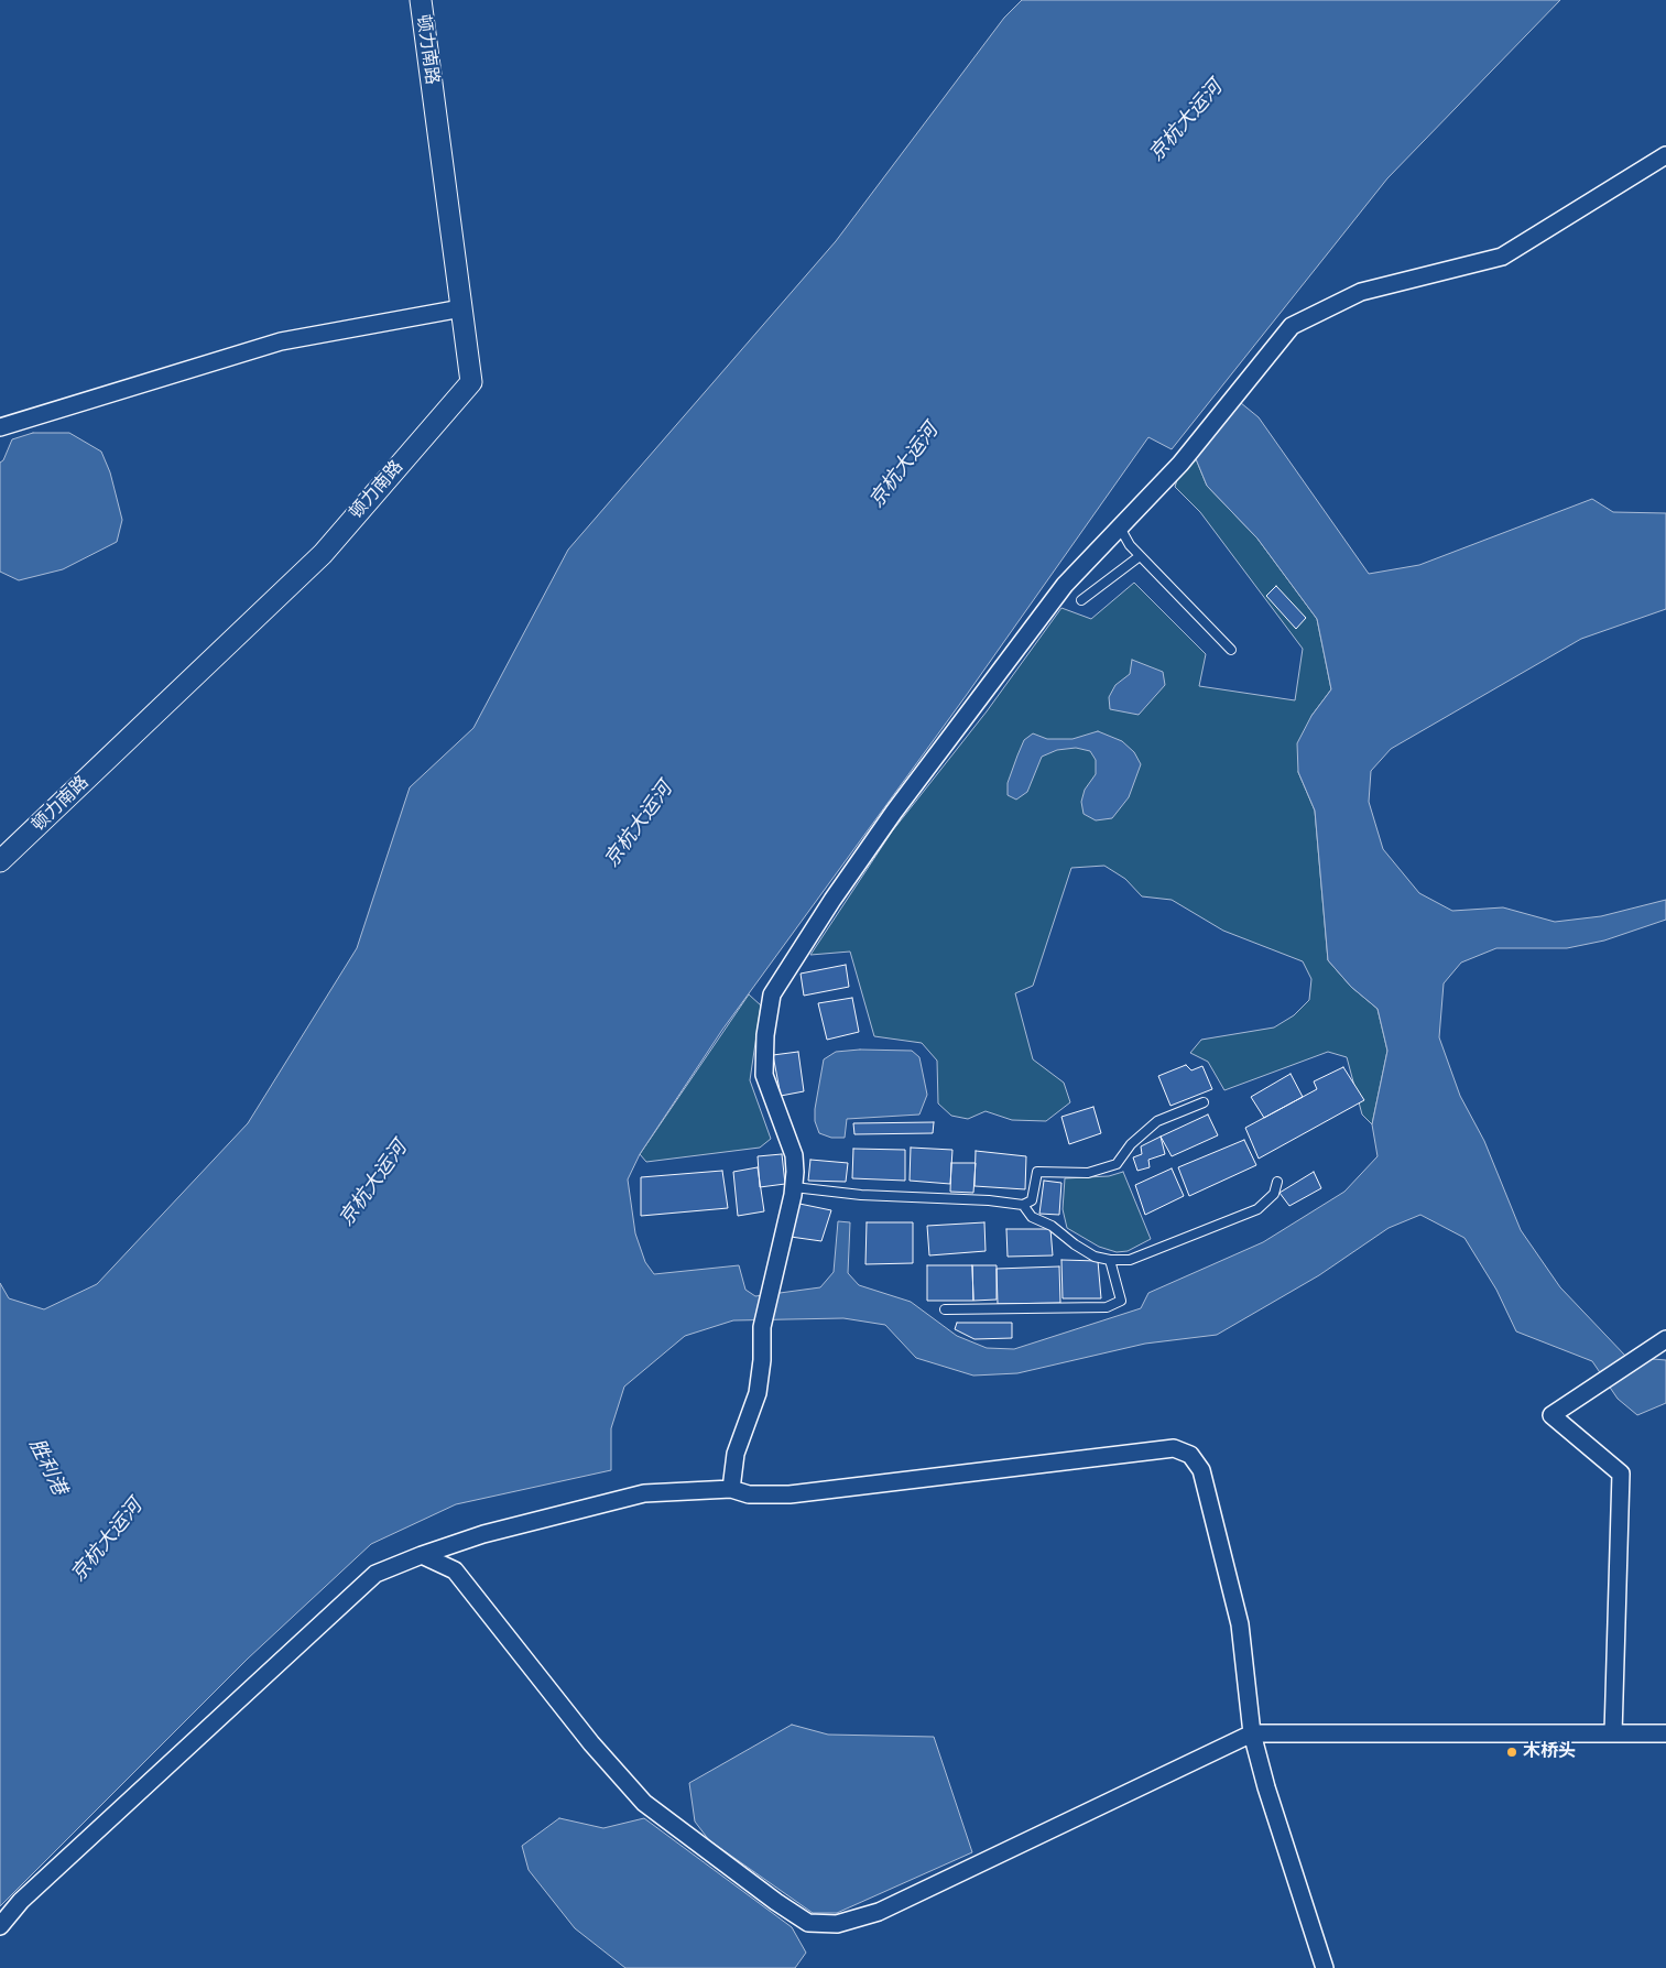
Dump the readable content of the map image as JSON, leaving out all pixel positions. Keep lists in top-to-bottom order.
{
  "streets": {
    "street": ["顿力南路"]
  },
  "water": ["京杭大运河", "胜利港"],
  "places": ["木桥头"]
}
